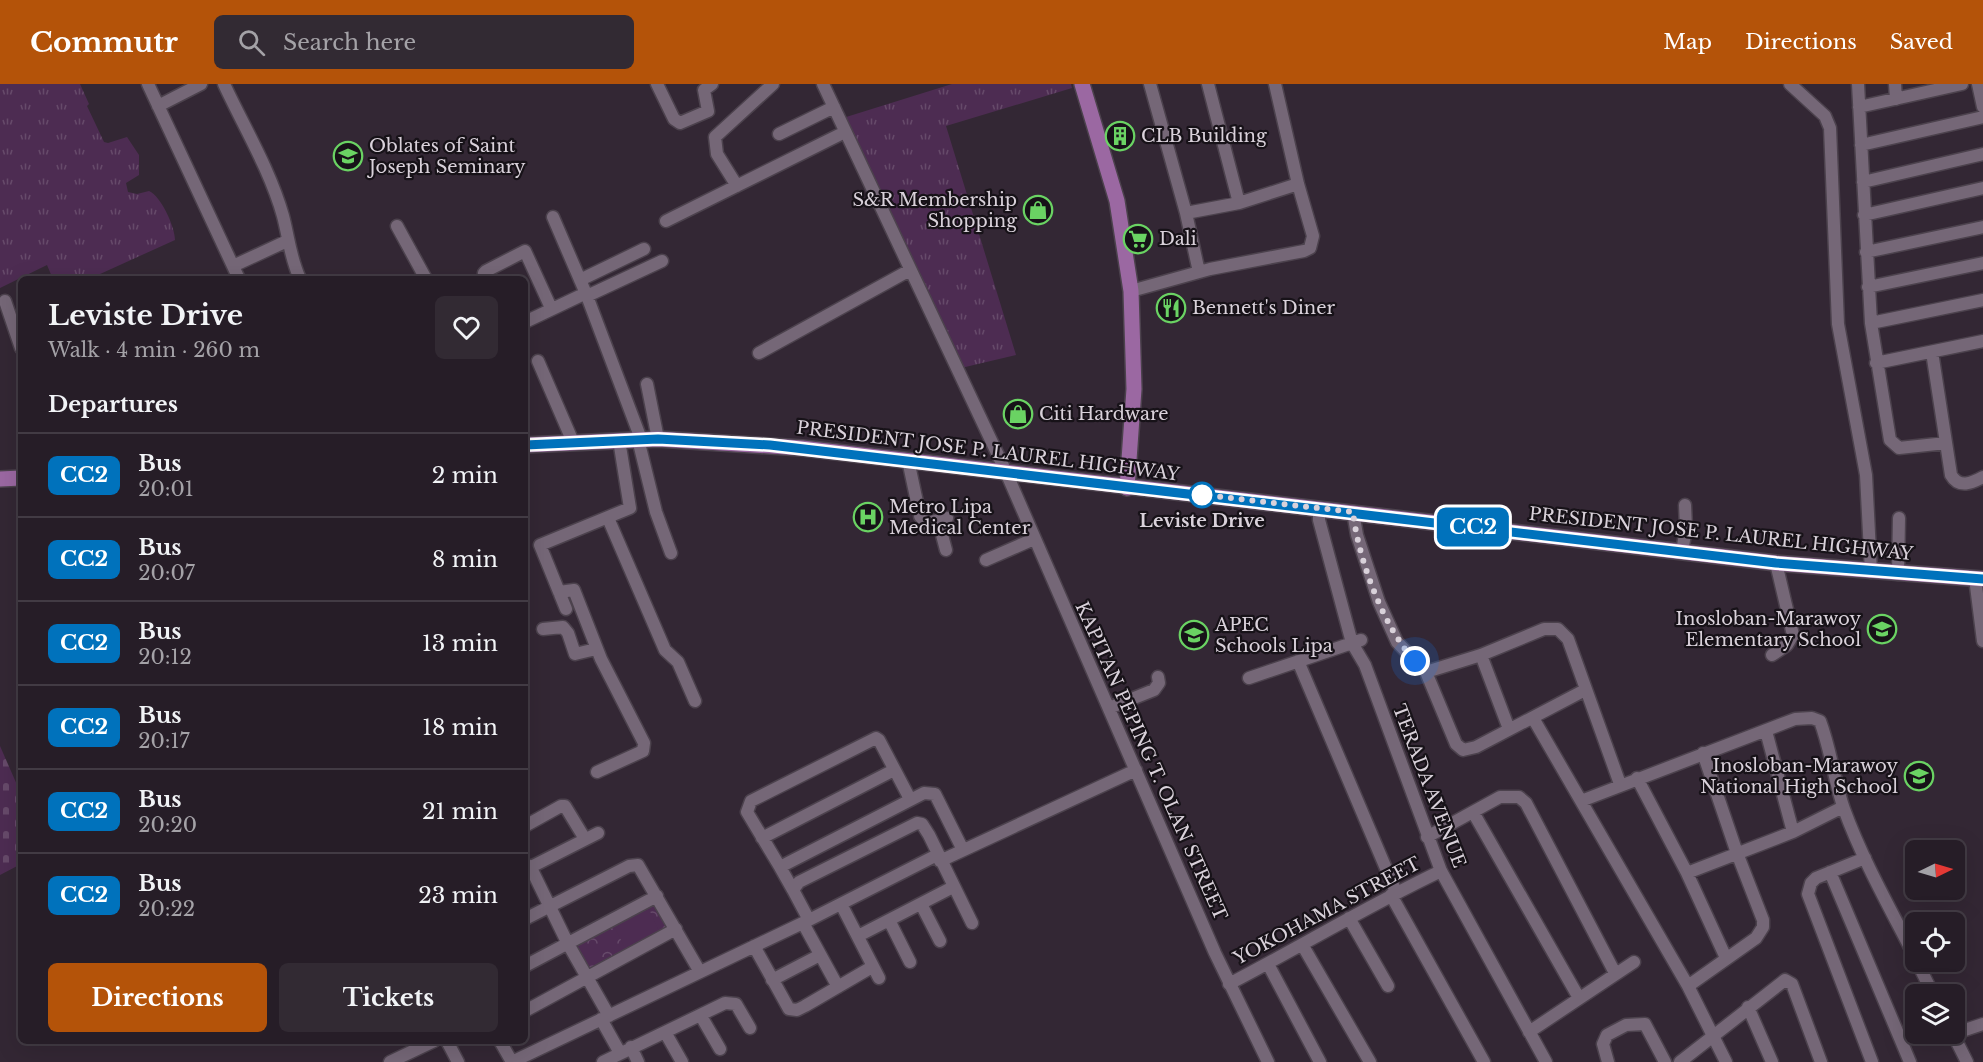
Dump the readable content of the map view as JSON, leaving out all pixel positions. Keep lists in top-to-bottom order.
{
  "streets": {
    "main road": ["PRESIDENT JOSE P. LAUREL HIGHWAY"],
    "street": ["KAPITAN PEPING T. OLAN STREET", "TERADA AVENUE", "YOKOHAMA STREET"]
  },
  "crossings": [
    ["PRESIDENT JOSE P. LAUREL HIGHWAY", "KAPITAN PEPING T. OLAN STREET"],
    ["PRESIDENT JOSE P. LAUREL HIGHWAY", "TERADA AVENUE"],
    ["KAPITAN PEPING T. OLAN STREET", "YOKOHAMA STREET"],
    ["TERADA AVENUE", "YOKOHAMA STREET"]
  ],
  "places": {
    "building": ["CLB Building"],
    "school or university": [
      "Oblates of Saint Joseph Seminary",
      "Inosloban-Marawoy Elementary School",
      "APEC Schools Lipa",
      "Inosloban-Marawoy National High School"
    ],
    "shop": ["S&R Membership Shopping", "Citi Hardware"],
    "supermarket": ["Dali"],
    "restaurant": ["Bennett's Diner"],
    "other": ["Leviste Drive"],
    "hospital": ["Metro Lipa Medical Center"]
  },
  "lines": ["bus line CC2"],
  "north": "right",
  "page": {
    "header": "Commutr",
    "search": "Search here",
    "nav": ["Map", "Directions", "Saved"],
    "on_map": "CC2",
    "heading": [
      ["Leviste Drive", "Walk · 4 min · 260 m"],
      "Departures"
    ],
    "list": [
      {
        "mark": "CC2",
        "name": "Bus",
        "note": "20:01",
        "value": "2 min"
      },
      {
        "mark": "CC2",
        "name": "Bus",
        "note": "20:07",
        "value": "8 min"
      },
      {
        "mark": "CC2",
        "name": "Bus",
        "note": "20:12",
        "value": "13 min"
      },
      {
        "mark": "CC2",
        "name": "Bus",
        "note": "20:17",
        "value": "18 min"
      },
      {
        "mark": "CC2",
        "name": "Bus",
        "note": "20:20",
        "value": "21 min"
      },
      {
        "mark": "CC2",
        "name": "Bus",
        "note": "20:22",
        "value": "23 min"
      }
    ],
    "buttons": ["Directions", "Tickets"]
  }
}
